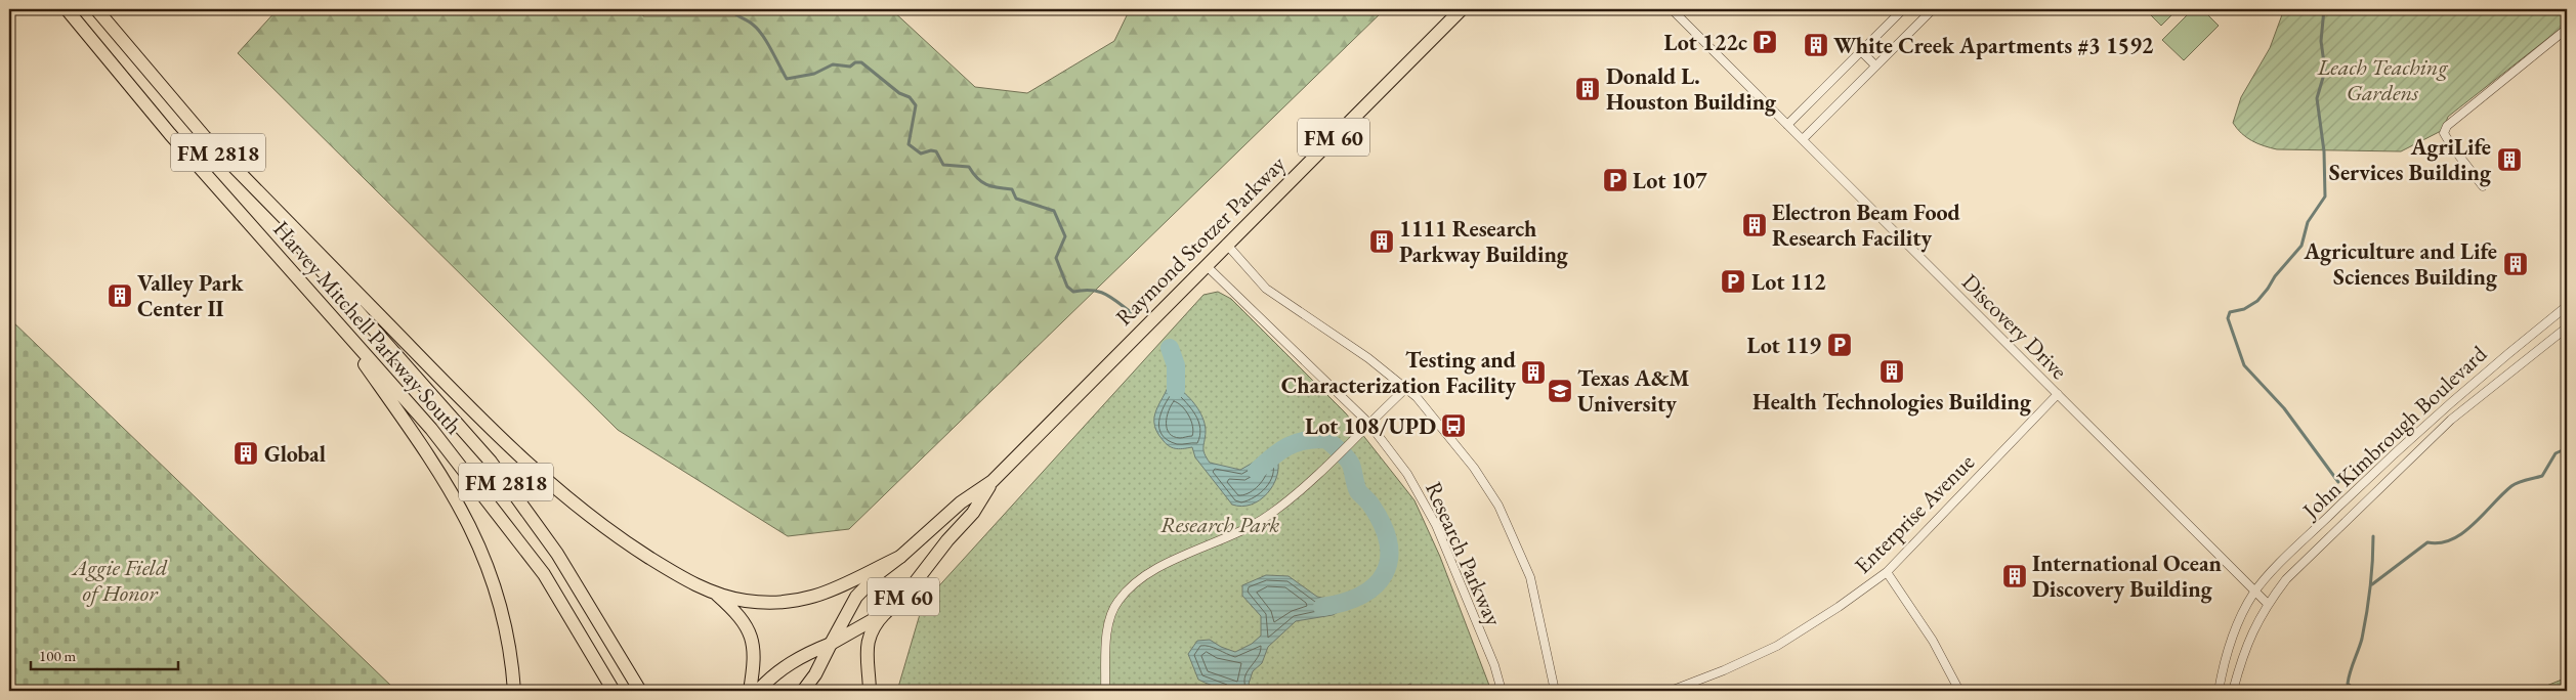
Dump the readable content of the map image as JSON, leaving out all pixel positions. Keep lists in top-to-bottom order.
{
  "streets": {
    "main road": [
      "FM 60",
      "FM 2818",
      "Raymond Stotzer Parkway",
      "Harvey Mitchell Parkway South"
    ],
    "street": [
      "Discovery Drive",
      "John Kimbrough Boulevard",
      "Enterprise Avenue",
      "Research Parkway"
    ]
  },
  "crossings": [
    ["Raymond Stotzer Parkway", "Research Parkway"],
    ["Discovery Drive", "John Kimbrough Boulevard"],
    ["Discovery Drive", "Enterprise Avenue"]
  ],
  "parks": ["Leach Teaching Gardens", "Research Park", "Aggie Field of Honor"],
  "places": {
    "parking": [
      "Lot 122c",
      "Lot 107",
      "Lot 112",
      "Lot 119"
    ],
    "building": [
      "White Creek Apartments #3 1592",
      "Donald L. Houston Building",
      "AgriLife Services Building",
      "Electron Beam Food Research Facility",
      "1111 Research Parkway Building",
      "Agriculture and Life Sciences Building",
      "Valley Park Center II",
      "Health Technologies Building",
      "Testing and Characterization Facility",
      "Global",
      "International Ocean Discovery Building"
    ],
    "school or university": ["Texas A&M University"],
    "bus stop": ["Lot 108/UPD"]
  },
  "scale_bar": "100 m"
}
